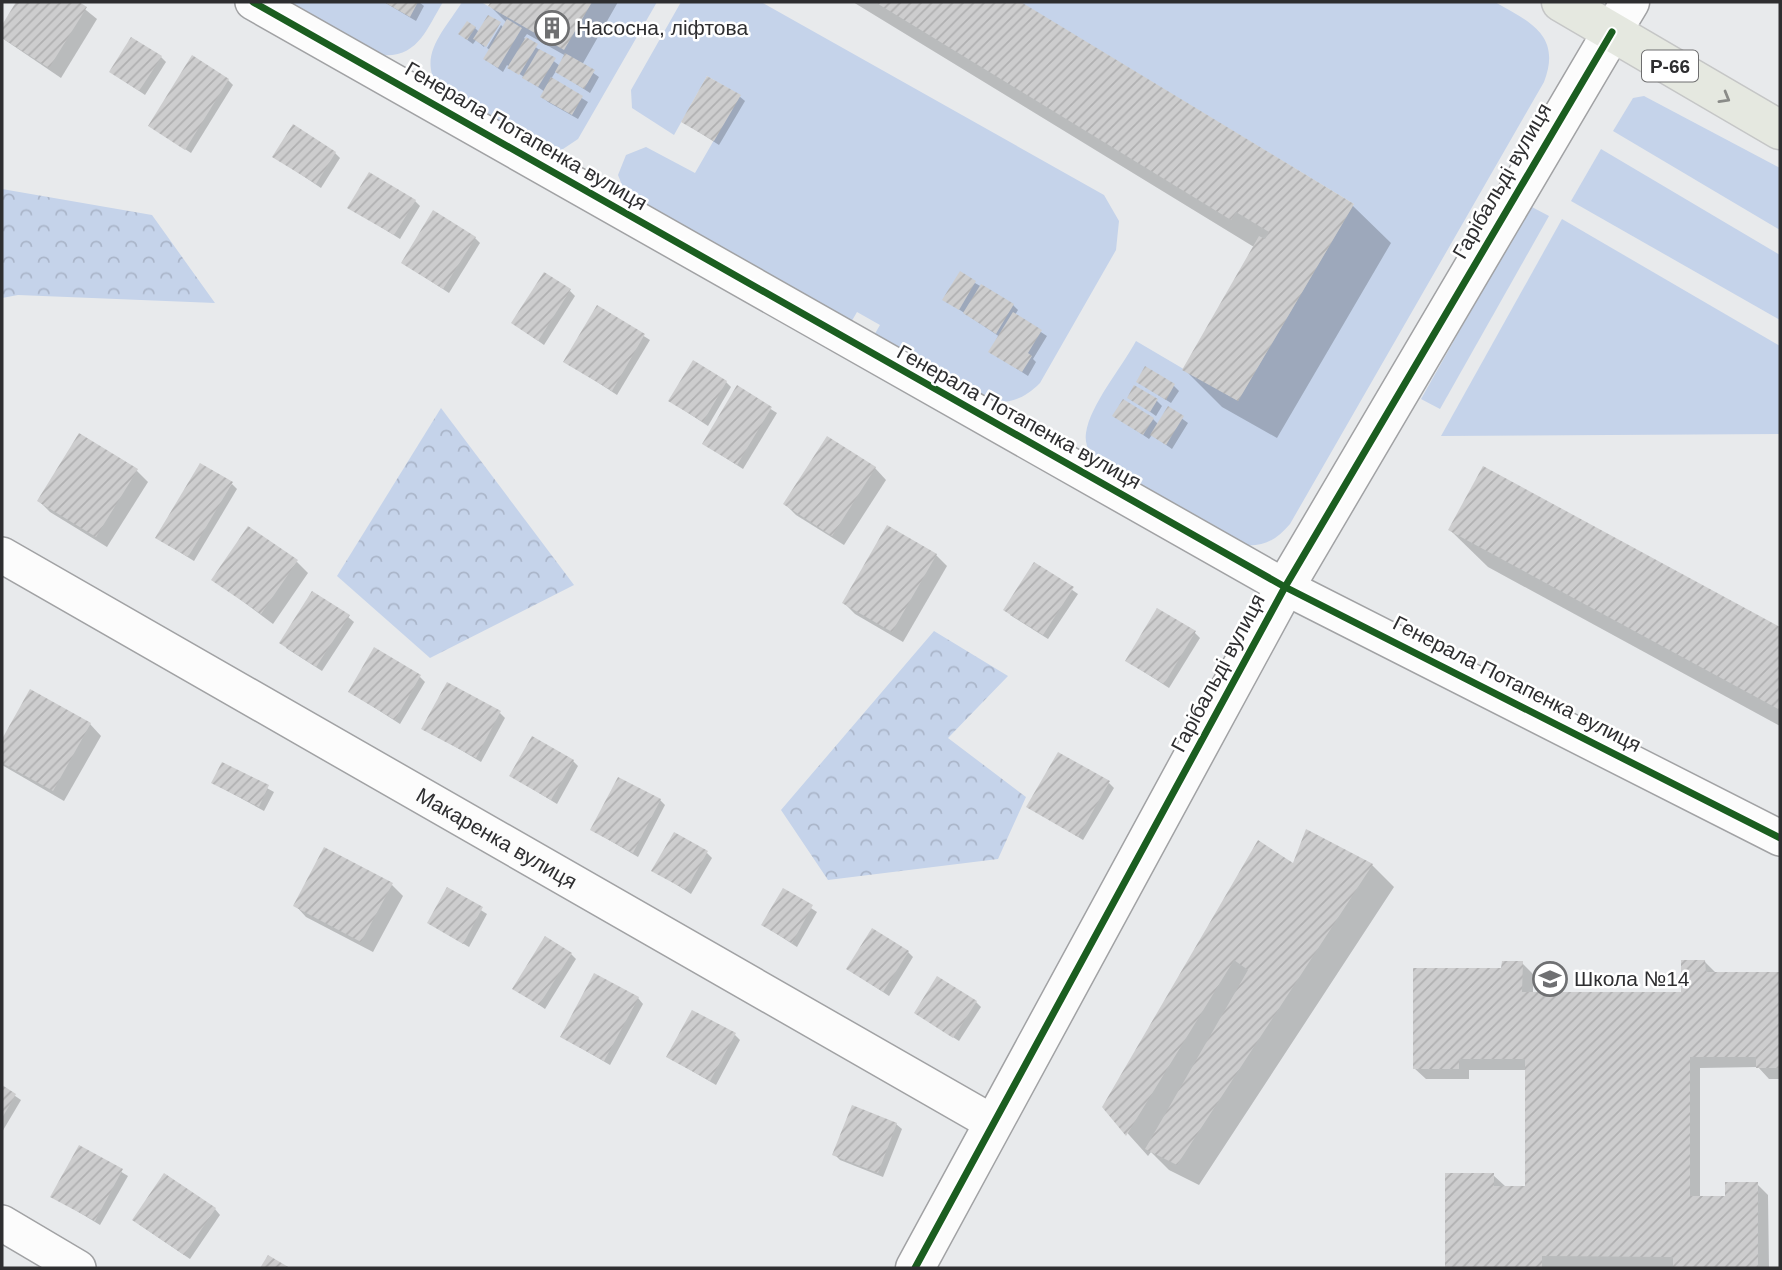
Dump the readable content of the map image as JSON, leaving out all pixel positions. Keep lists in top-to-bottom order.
{
  "streets": {
    "main road": ["Р-66"],
    "street": ["Генерала Потапенка вулиця", "Гарібальді вулиця", "Макаренка вулиця"]
  },
  "crossings": [
    ["Р-66", "Гарібальді вулиця"],
    ["Генерала Потапенка вулиця", "Гарібальді вулиця"],
    ["Гарібальді вулиця", "Макаренка вулиця"]
  ],
  "places": {
    "building": ["Насосна, ліфтова"],
    "school or university": ["Школа №14"]
  }
}
